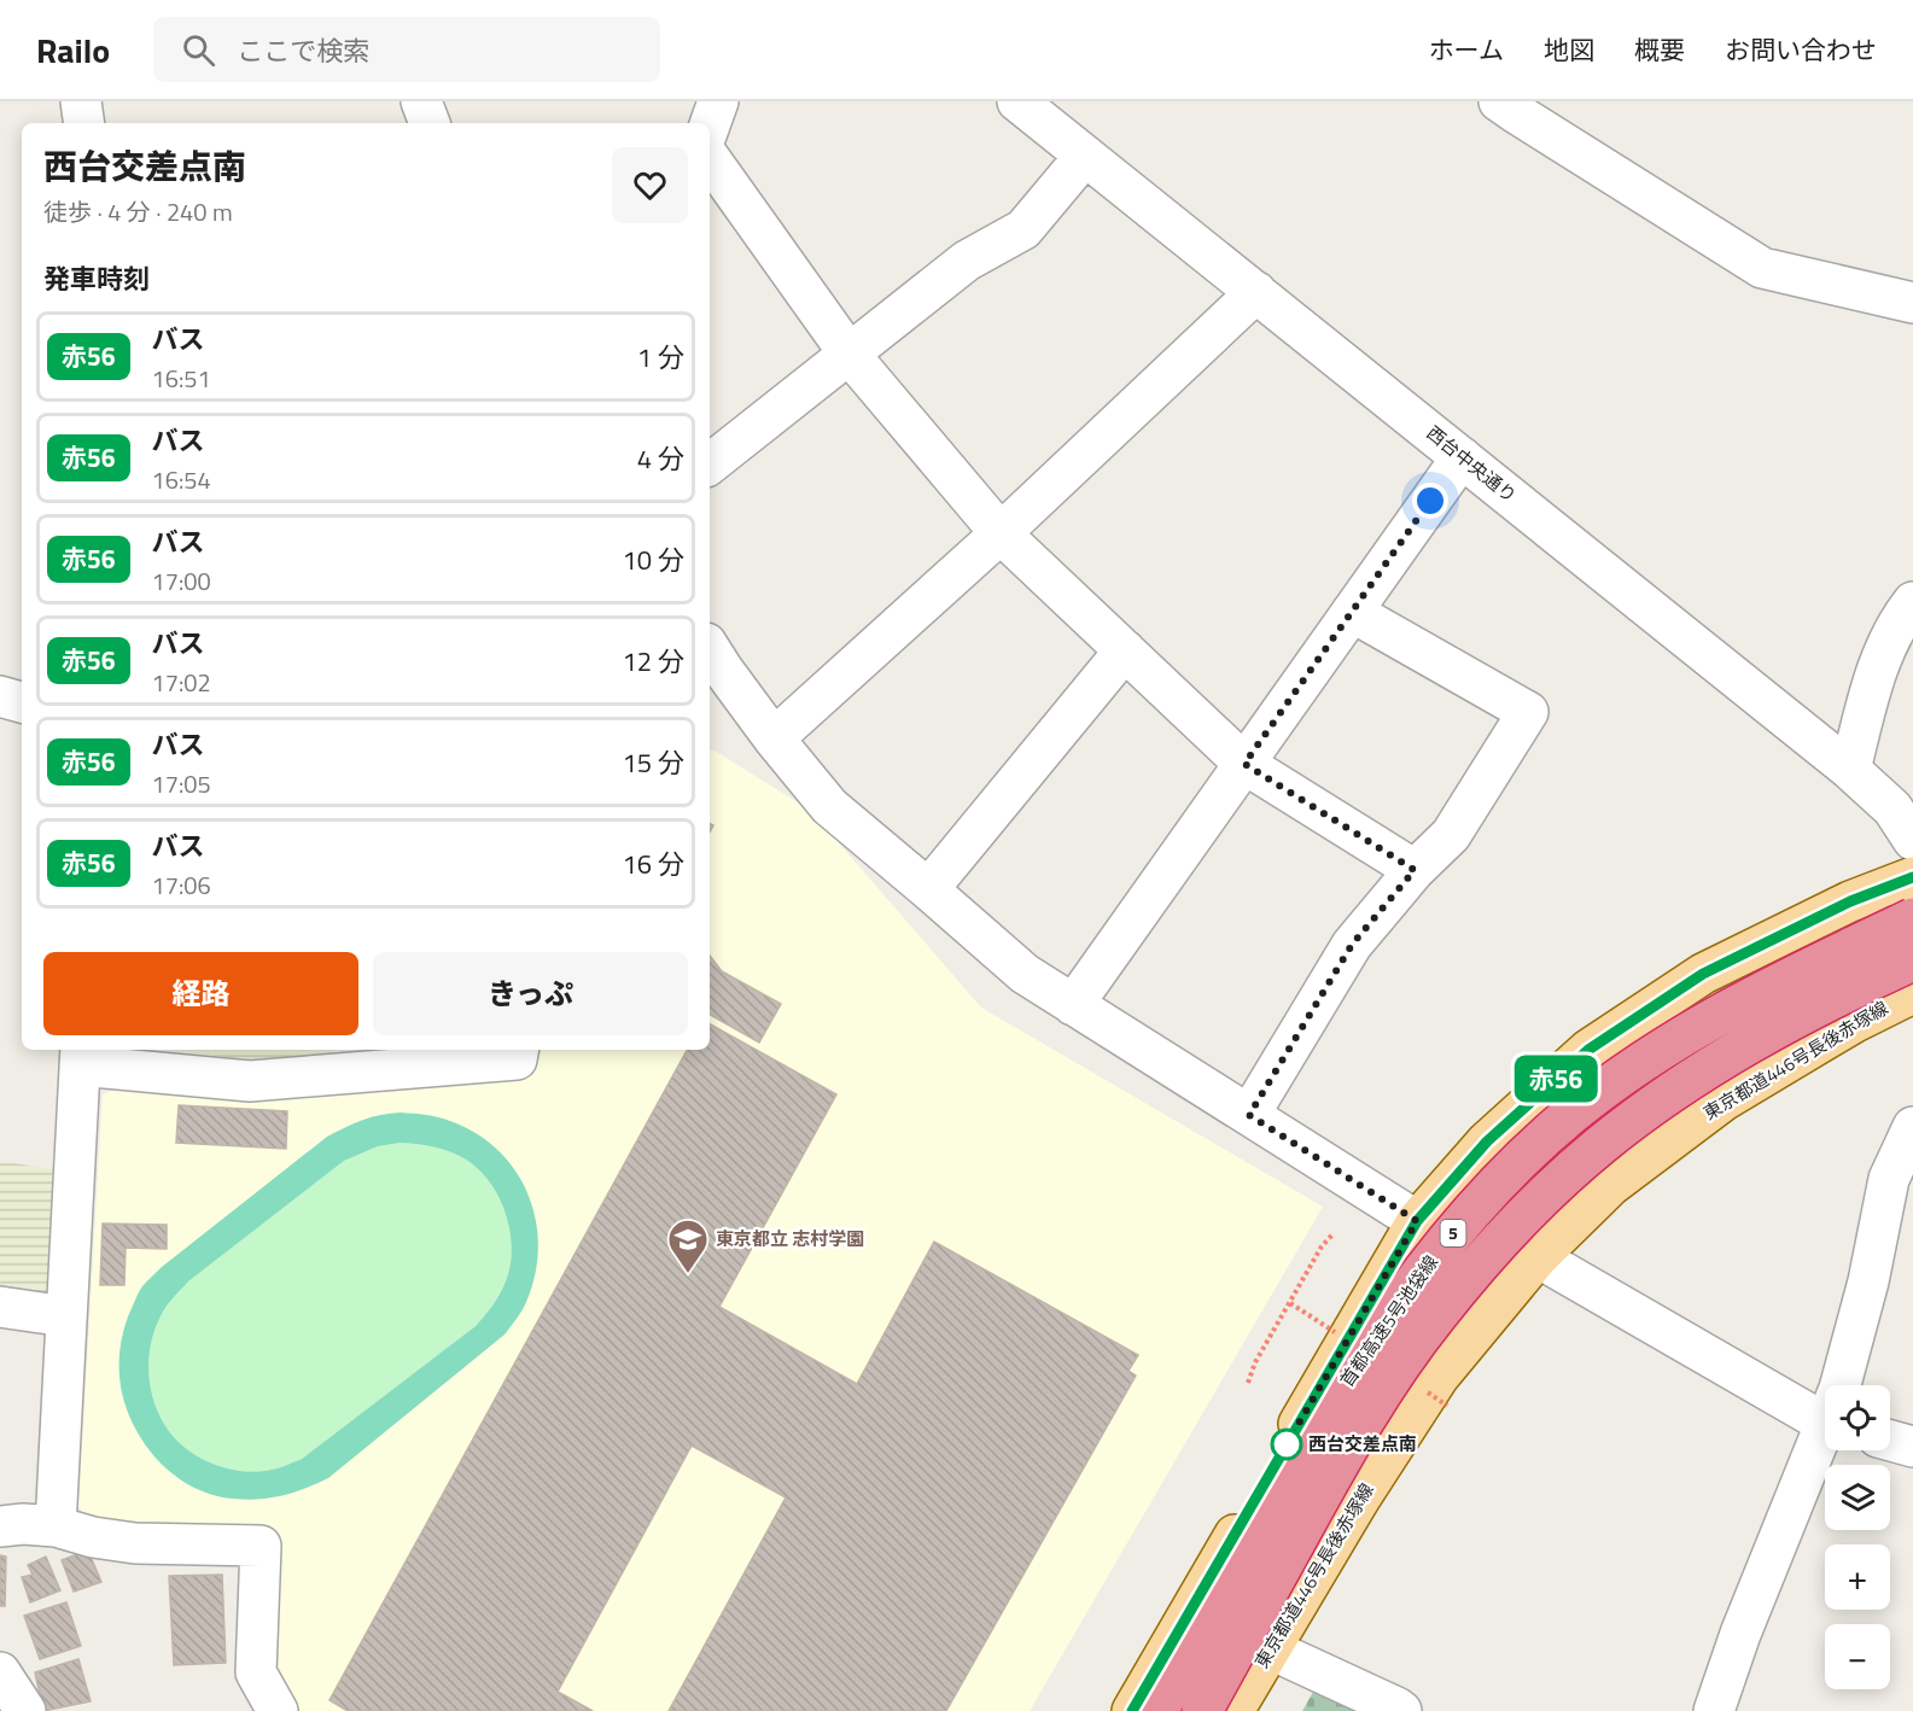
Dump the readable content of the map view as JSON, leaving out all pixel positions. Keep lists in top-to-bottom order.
{
  "streets": {
    "highway": ["5", "首都高速5号池袋線"],
    "main road": ["東京都道446号長後赤塚線"],
    "street": ["西台中央通り"]
  },
  "places": {
    "school or university": ["東京都立 志村学園"],
    "other": ["西台交差点南"]
  },
  "lines": ["bus line 赤56"],
  "page": {
    "header": "Railo",
    "search": "ここで検索",
    "nav": [
      "ホーム",
      "地図",
      "概要",
      "お問い合わせ"
    ],
    "on_map": "赤56",
    "heading": [
      ["西台交差点南", "徒歩 · 4 分 · 240 m"],
      "発車時刻"
    ],
    "list": [
      {
        "mark": "赤56",
        "name": "バス",
        "note": "16:51",
        "value": "1 分"
      },
      {
        "mark": "赤56",
        "name": "バス",
        "note": "16:54",
        "value": "4 分"
      },
      {
        "mark": "赤56",
        "name": "バス",
        "note": "17:00",
        "value": "10 分"
      },
      {
        "mark": "赤56",
        "name": "バス",
        "note": "17:02",
        "value": "12 分"
      },
      {
        "mark": "赤56",
        "name": "バス",
        "note": "17:05",
        "value": "15 分"
      },
      {
        "mark": "赤56",
        "name": "バス",
        "note": "17:06",
        "value": "16 分"
      }
    ],
    "buttons": ["経路", "きっぷ"],
    "map_buttons": ["+", "−"]
  }
}
